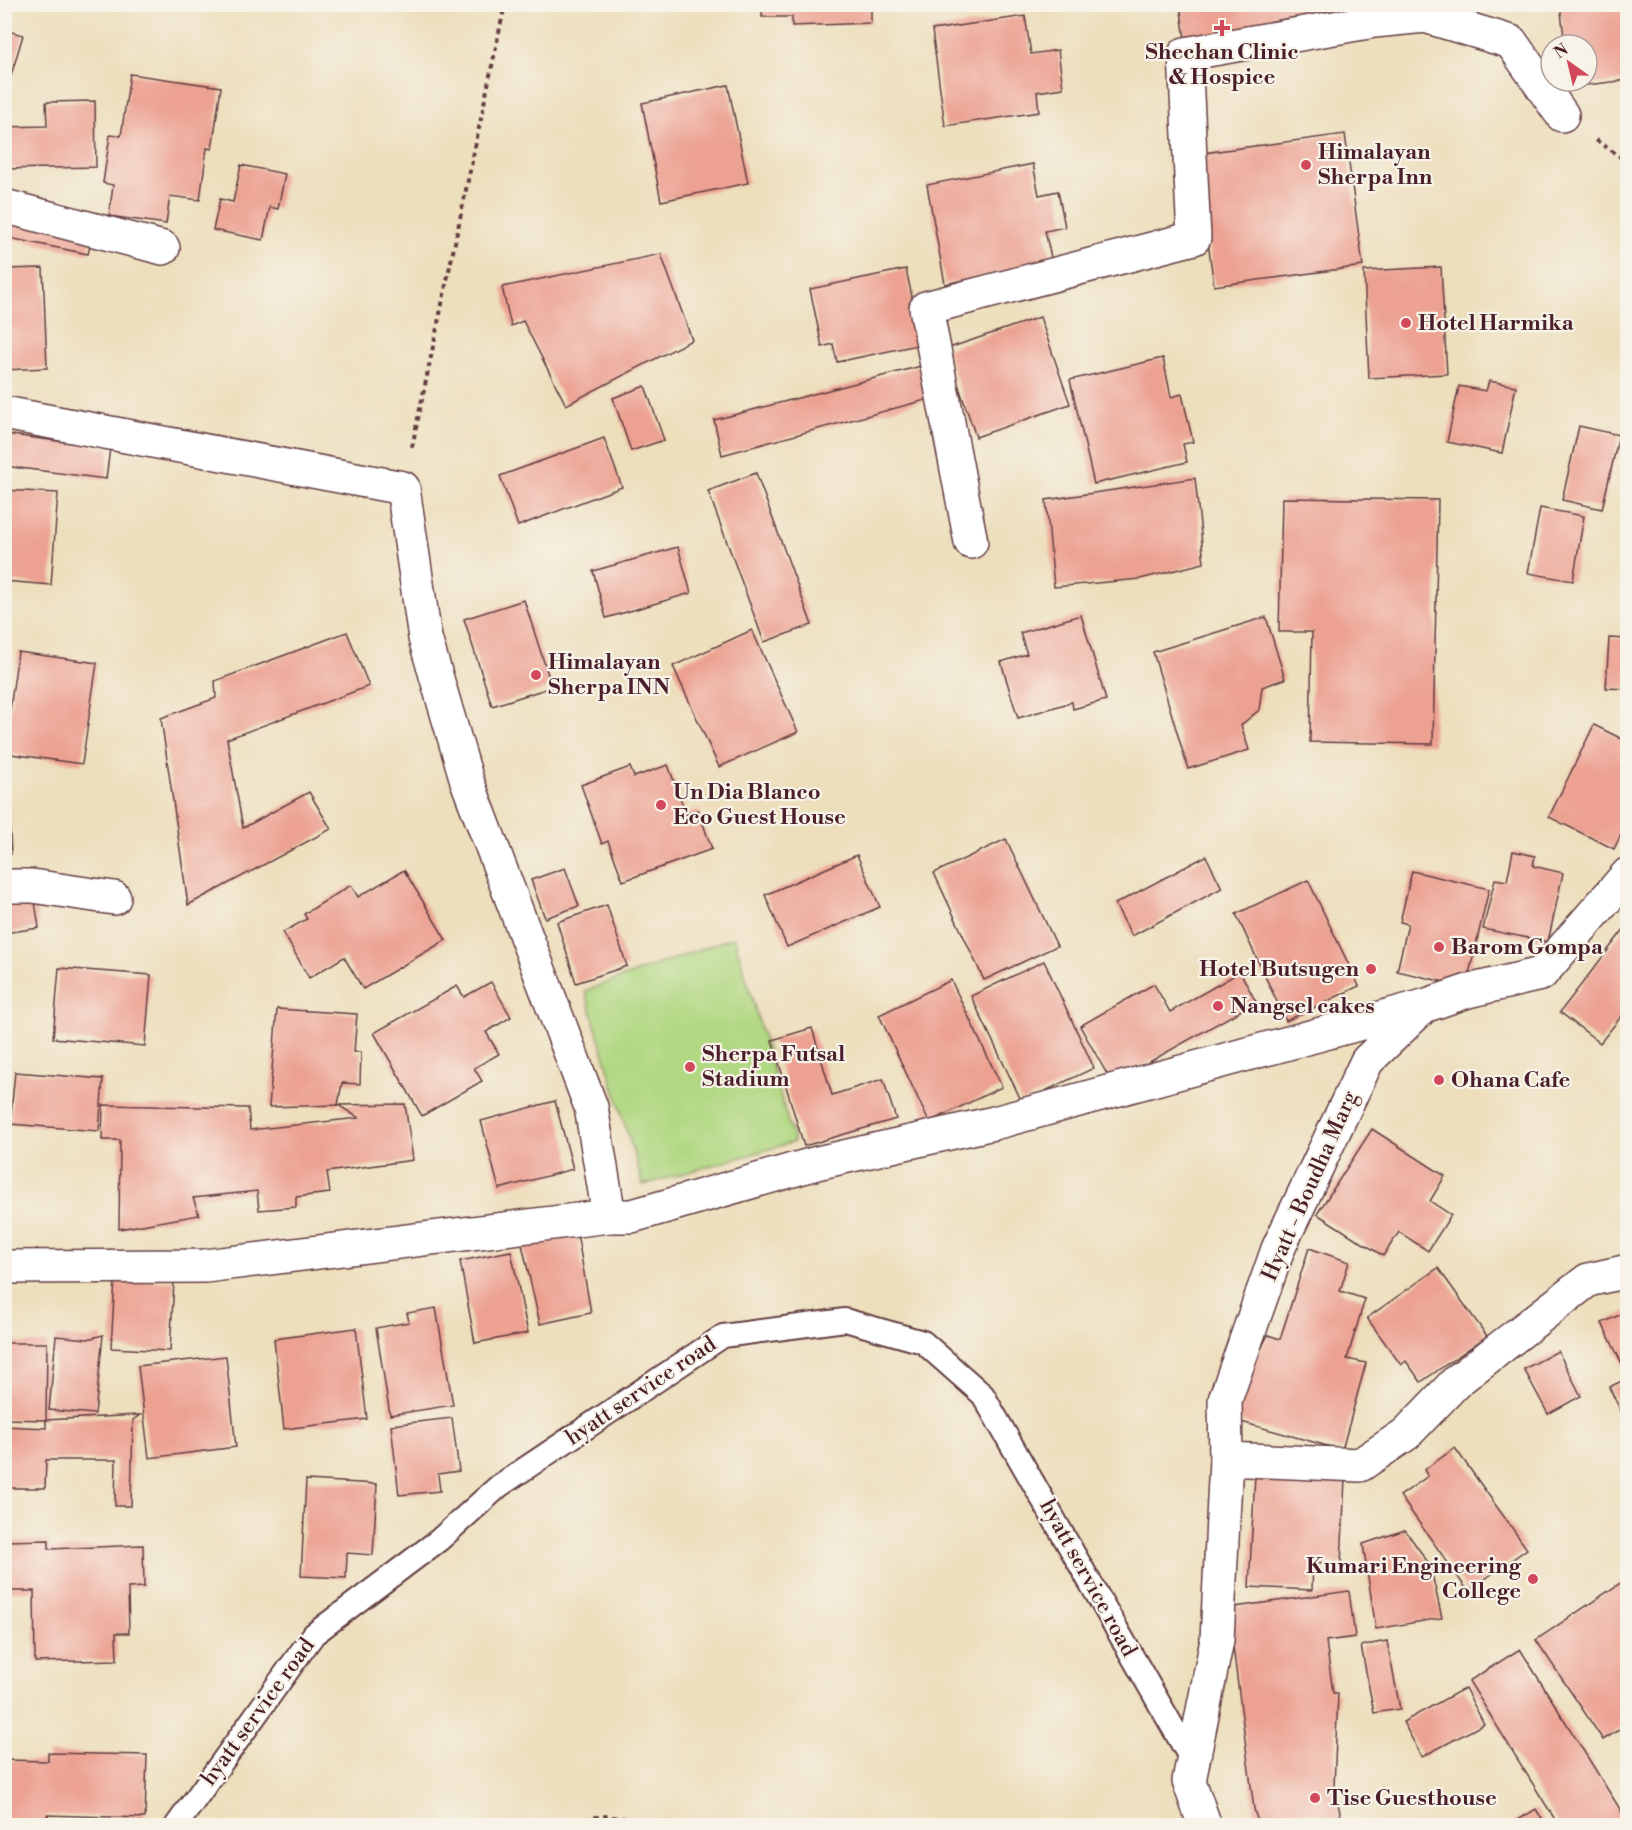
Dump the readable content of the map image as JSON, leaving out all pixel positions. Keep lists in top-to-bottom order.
{
  "streets": {
    "street": ["Hyatt - Boudha Marg"],
    "lane": ["hyatt service road"]
  },
  "crossings": [
    ["Hyatt - Boudha Marg", "hyatt service road"]
  ],
  "places": {
    "health": ["Shechan Clinic & Hospice"],
    "other": [
      "Himalayan Sherpa Inn",
      "Hotel Harmika",
      "Himalayan Sherpa INN",
      "Un Dia Blanco Eco Guest House",
      "Barom Gompa",
      "Hotel Butsugen",
      "Nangsel cakes",
      "Sherpa Futsal Stadium",
      "Ohana Cafe",
      "Kumari Engineering College",
      "Tise Guesthouse"
    ]
  },
  "north": "top left"
}
